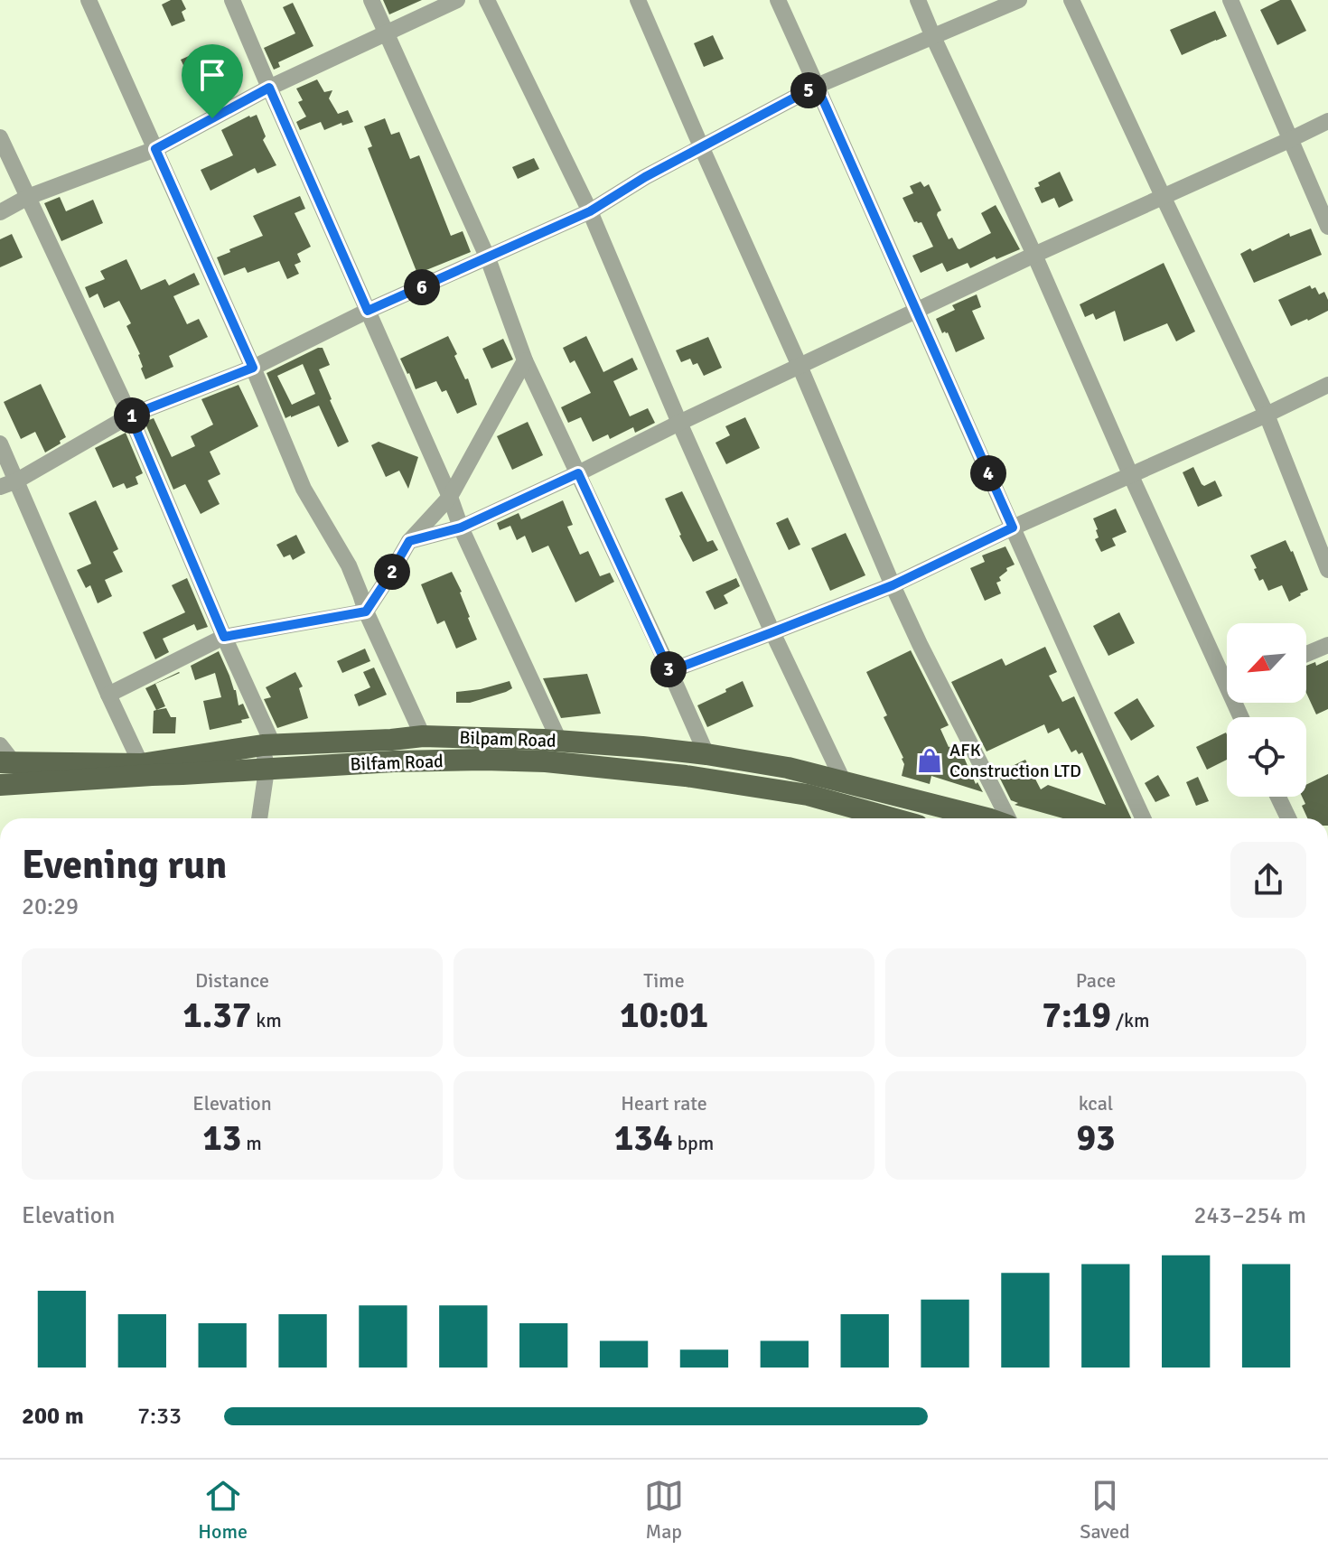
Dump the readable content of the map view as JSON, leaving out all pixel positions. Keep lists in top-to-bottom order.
{
  "streets": {
    "main road": ["Bilpam Road", "Bilfam Road"]
  },
  "crossings": [
    ["Bilpam Road", "Bilfam Road"]
  ],
  "places": {
    "shop": ["AFK Construction LTD"]
  },
  "north": "bottom left",
  "page": {
    "pins": [
      "5",
      "6",
      "1",
      "4",
      "2",
      "3"
    ],
    "heading": ["Evening run", "20:29"],
    "stats": [
      ["Distance", "1.37 km"],
      ["Time", "10:01"],
      ["Pace", "7:19 /km"],
      ["Elevation", "13 m"],
      ["Heart rate", "134 bpm"],
      ["kcal", "93"]
    ],
    "chart": ["Elevation", "243–254 m"],
    "list": [
      {
        "name": "200 m",
        "note": "7:33"
      }
    ],
    "tabs": ["Home", "Map", "Saved"]
  }
}
